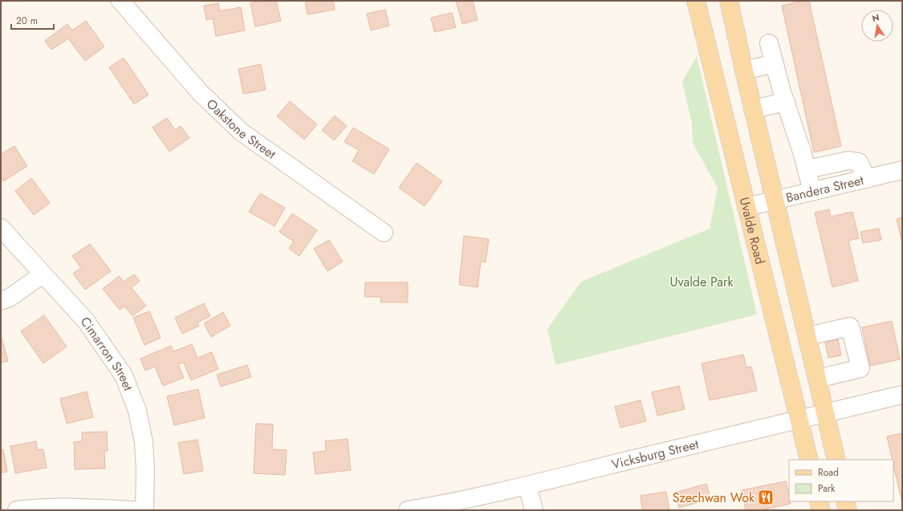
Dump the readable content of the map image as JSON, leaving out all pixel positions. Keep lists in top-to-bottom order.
{
  "streets": {
    "main road": ["Uvalde Road"],
    "street": [
      "Oakstone Street",
      "Bandera Street",
      "Cimarron Street",
      "Vicksburg Street"
    ]
  },
  "crossings": [
    ["Bandera Street", "Uvalde Road"],
    ["Uvalde Road", "Vicksburg Street"]
  ],
  "parks": ["Uvalde Park"],
  "places": {
    "restaurant": ["Szechwan Wok"]
  },
  "legend": ["Road", "Park"],
  "scale_bar": "20 m",
  "north": "top"
}
